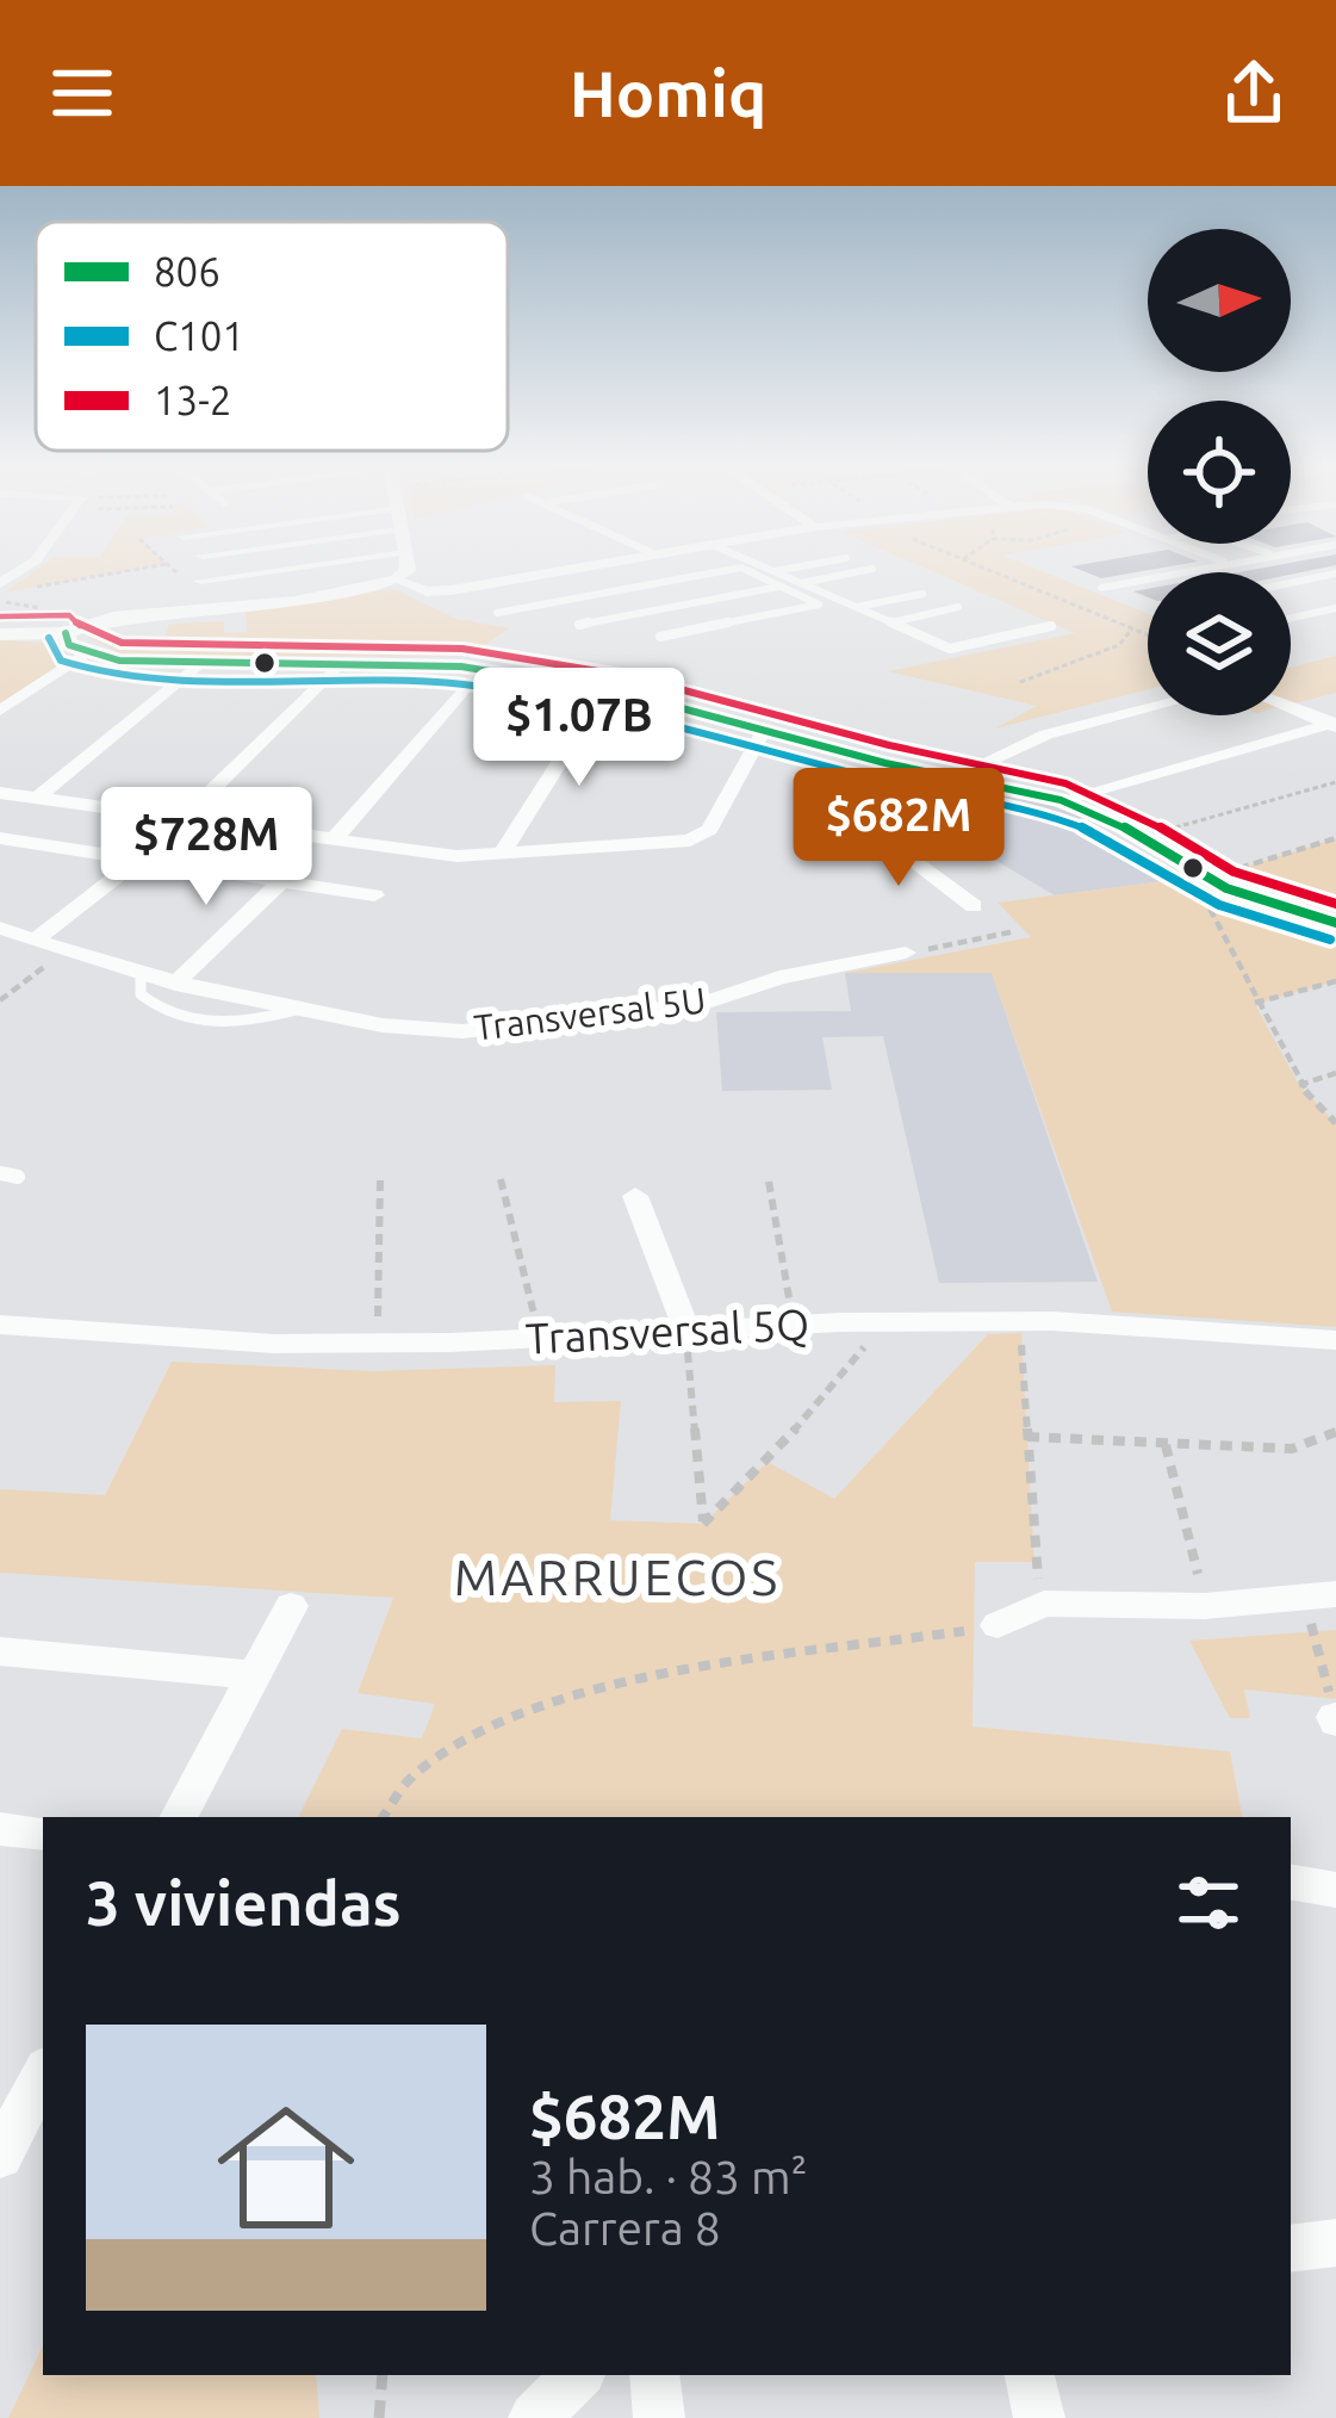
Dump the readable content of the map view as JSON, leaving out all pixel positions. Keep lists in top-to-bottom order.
{
  "streets": {
    "street": ["Transversal 5U", "Transversal 5Q"]
  },
  "districts": ["MARRUECOS"],
  "lines": ["transit line 13-2", "transit line 806", "transit line C101"],
  "legend": ["806", "C101", "13-2"],
  "north": "right",
  "page": {
    "header": "Homiq",
    "price": ["$1.07B", "$682M", "$728M"],
    "heading": "3 viviendas",
    "list": [
      {
        "name": "$682M",
        "note": "3 hab. · 83 m² · Carrera 8"
      }
    ]
  }
}
